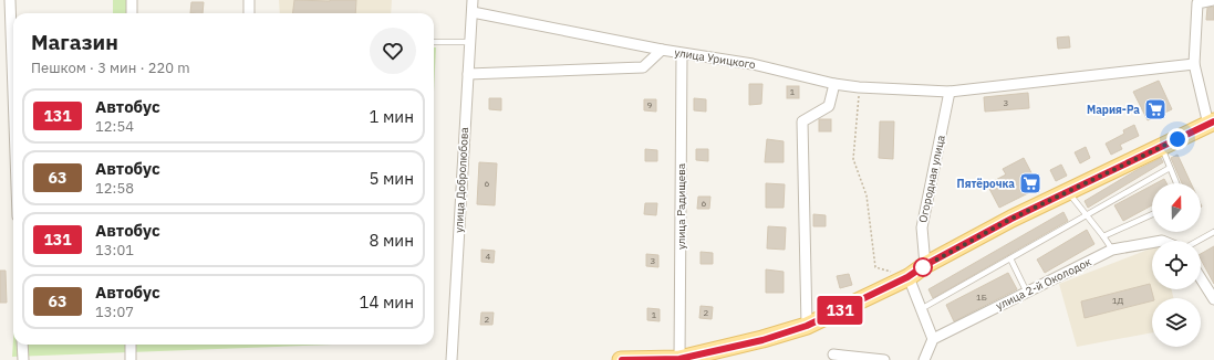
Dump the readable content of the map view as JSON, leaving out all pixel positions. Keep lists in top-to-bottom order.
{
  "streets": {
    "street": [
      "улица Урицкого",
      "Огородная улица",
      "улица Добролюбова",
      "улица Радищева",
      "улица 2-й Околодок"
    ]
  },
  "crossings": [
    ["улица Урицкого", "Огородная улица"],
    ["улица Урицкого", "улица Добролюбова"],
    ["улица Урицкого", "улица Радищева"]
  ],
  "places": {
    "supermarket": ["Мария-Ра", "Пятёрочка"]
  },
  "lines": ["bus line 131"],
  "house_numbers": [
    "1",
    "3",
    "9",
    "6",
    "6",
    "4",
    "3",
    "1Б",
    "1Д",
    "2",
    "1",
    "2"
  ],
  "north": "top",
  "page": {
    "on_map": "131",
    "heading": ["Магазин", "Пешком · 3 мин · 220 m"],
    "list": [
      {
        "mark": "131",
        "name": "Автобус",
        "note": "12:54",
        "value": "1 мин"
      },
      {
        "mark": "63",
        "name": "Автобус",
        "note": "12:58",
        "value": "5 мин"
      },
      {
        "mark": "131",
        "name": "Автобус",
        "note": "13:01",
        "value": "8 мин"
      },
      {
        "mark": "63",
        "name": "Автобус",
        "note": "13:07",
        "value": "14 мин"
      }
    ]
  }
}
